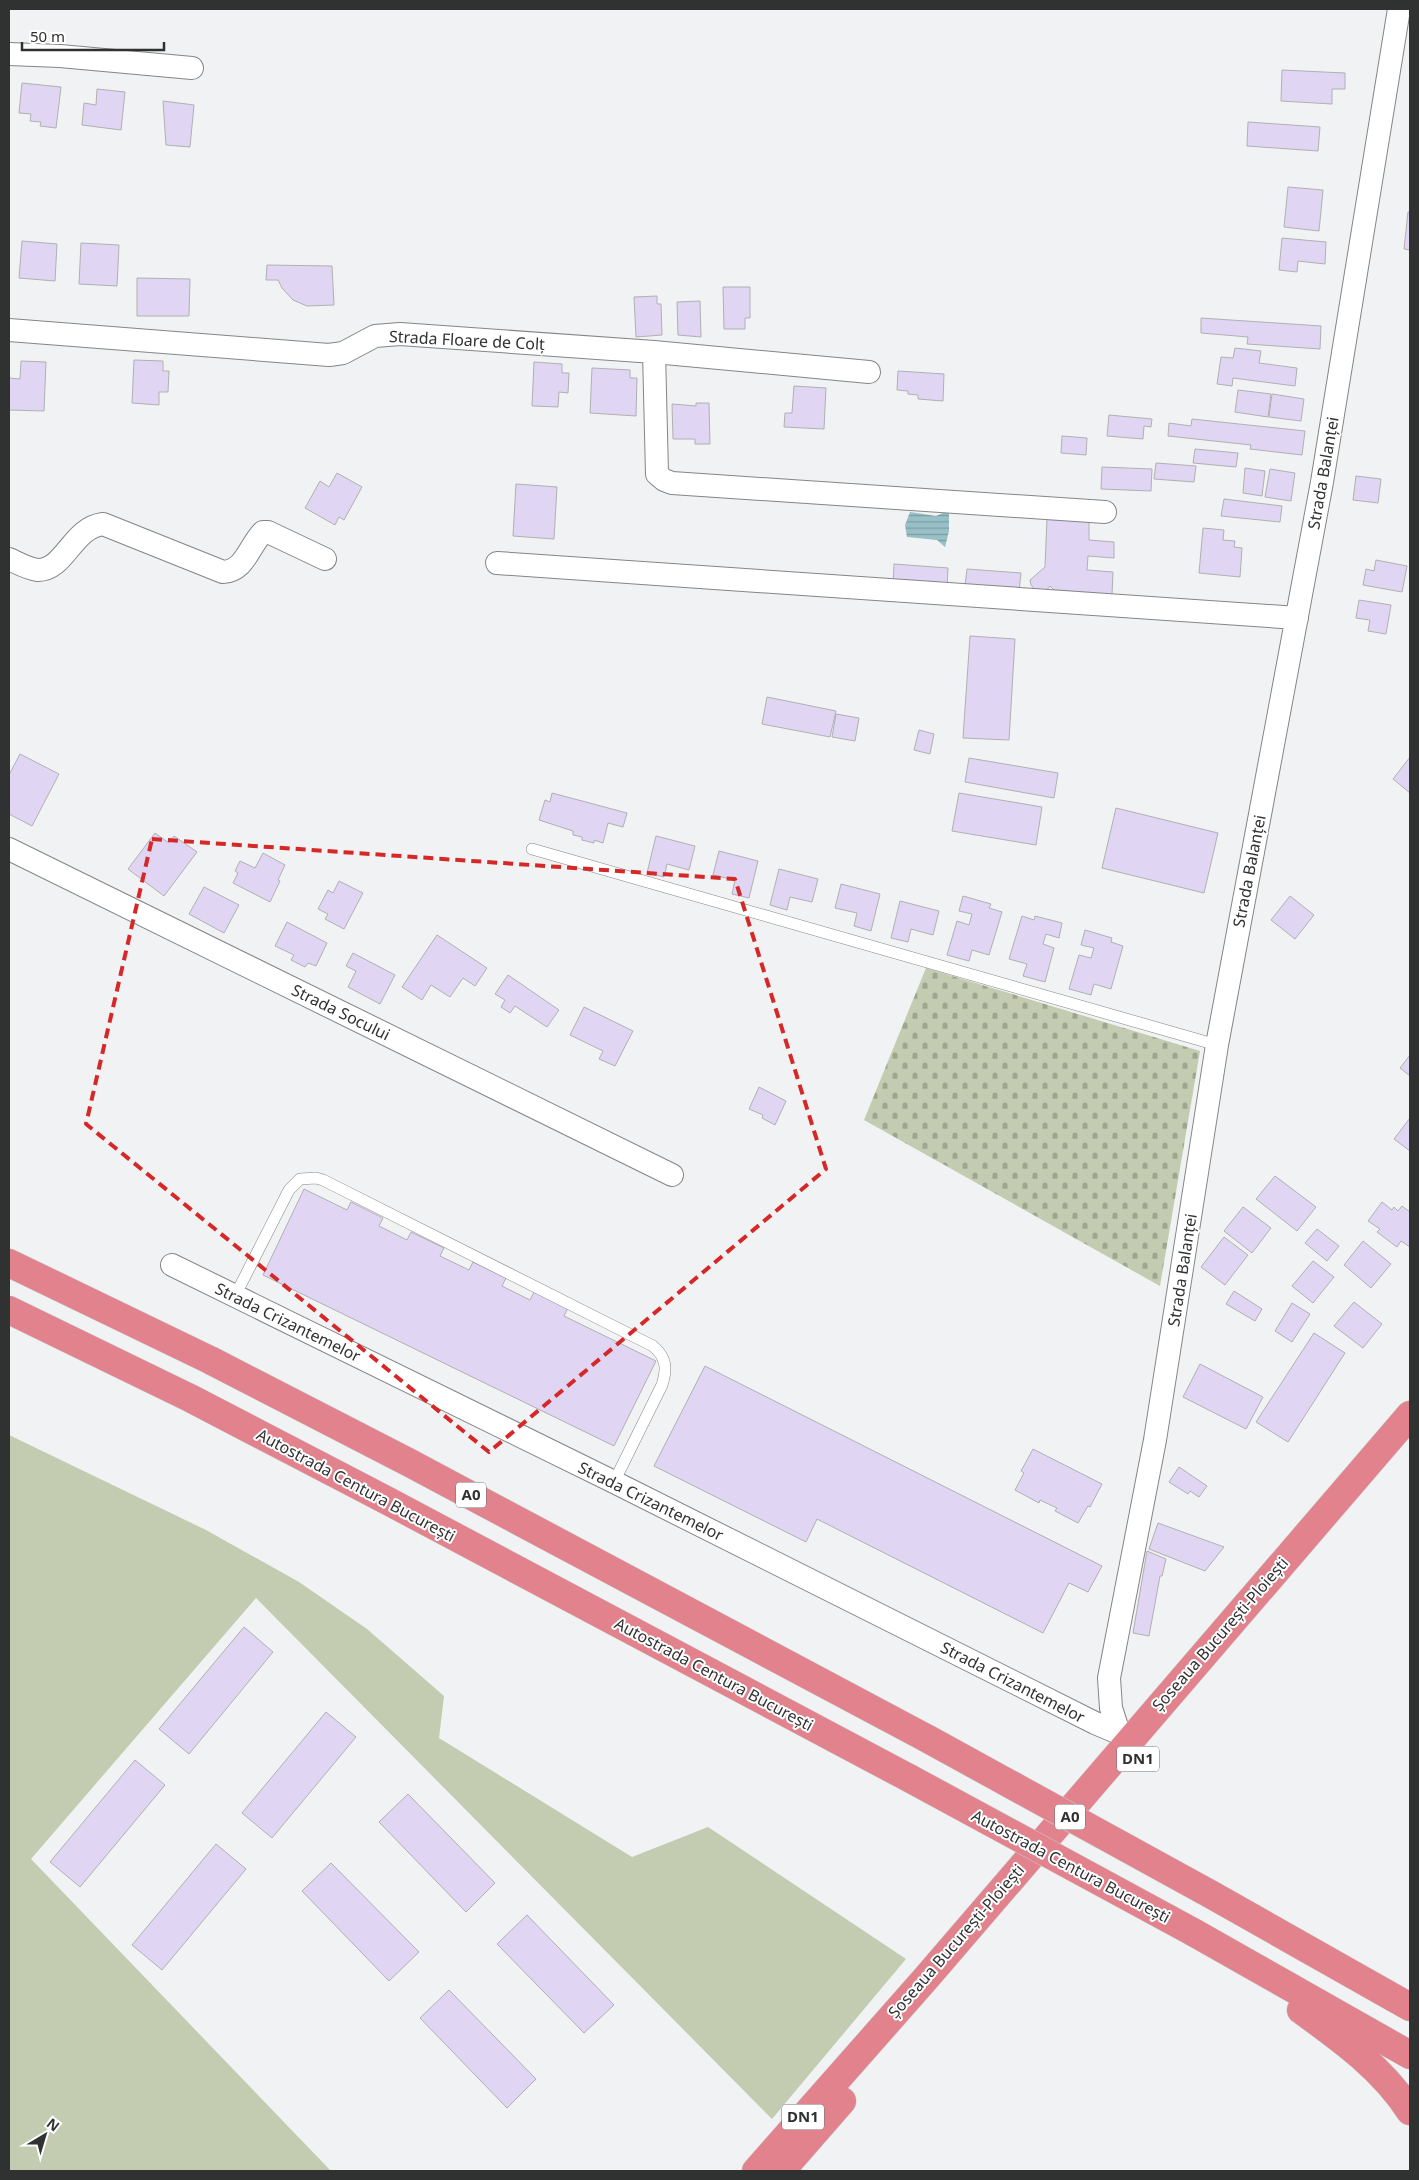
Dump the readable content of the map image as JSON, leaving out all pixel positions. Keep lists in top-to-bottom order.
{
  "streets": {
    "highway": [
      "Autostrada Centura București",
      "A0",
      "Șoseaua București-Ploiești",
      "DN1"
    ],
    "street": [
      "Strada Floare de Colț",
      "Strada Balanței",
      "Strada Socului",
      "Strada Crizantemelor"
    ]
  },
  "crossings": [
    ["Strada Balanței", "Strada Crizantemelor"],
    ["Strada Balanței", "Șoseaua București-Ploiești"],
    ["Strada Crizantemelor", "Șoseaua București-Ploiești"]
  ],
  "scale_bar": "50 m",
  "north": "top right"
}
